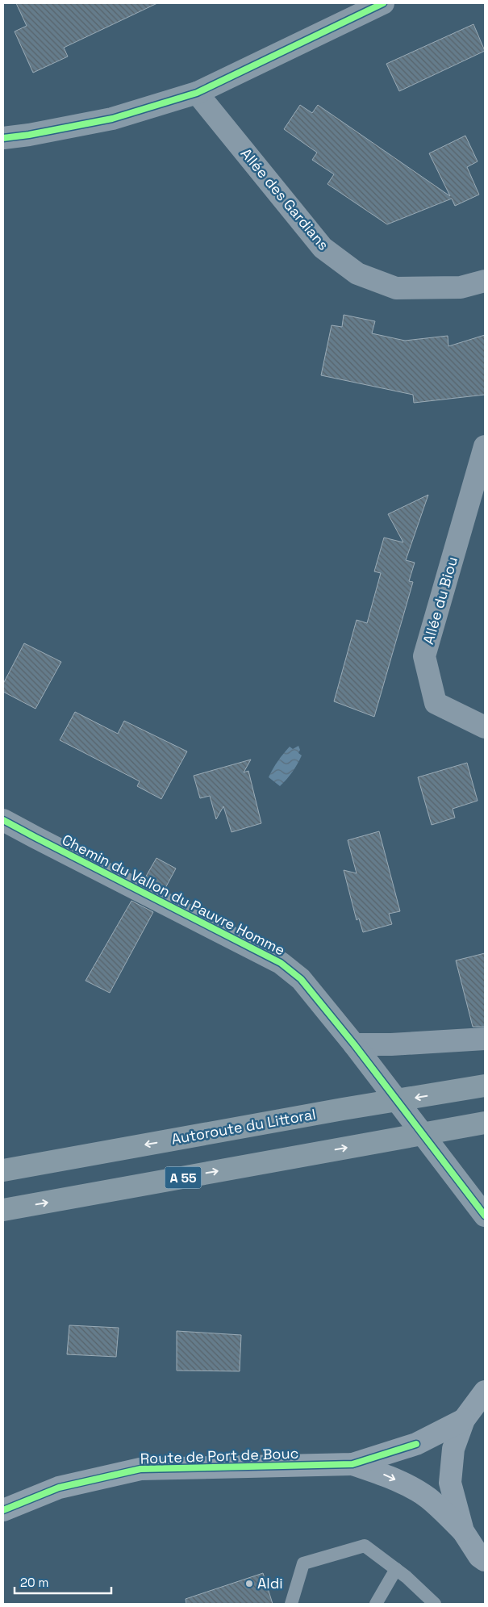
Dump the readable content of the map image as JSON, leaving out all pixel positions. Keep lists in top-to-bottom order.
{
  "streets": {
    "highway": ["Autoroute du Littoral", "A 55"],
    "main road": ["Route de Port de Bouc"],
    "street": ["Allée des Gardians", "Allée du Biou", "Chemin du Vallon du Pauvre Homme"]
  },
  "places": ["Aldi"],
  "scale_bar": "20 m"
}
